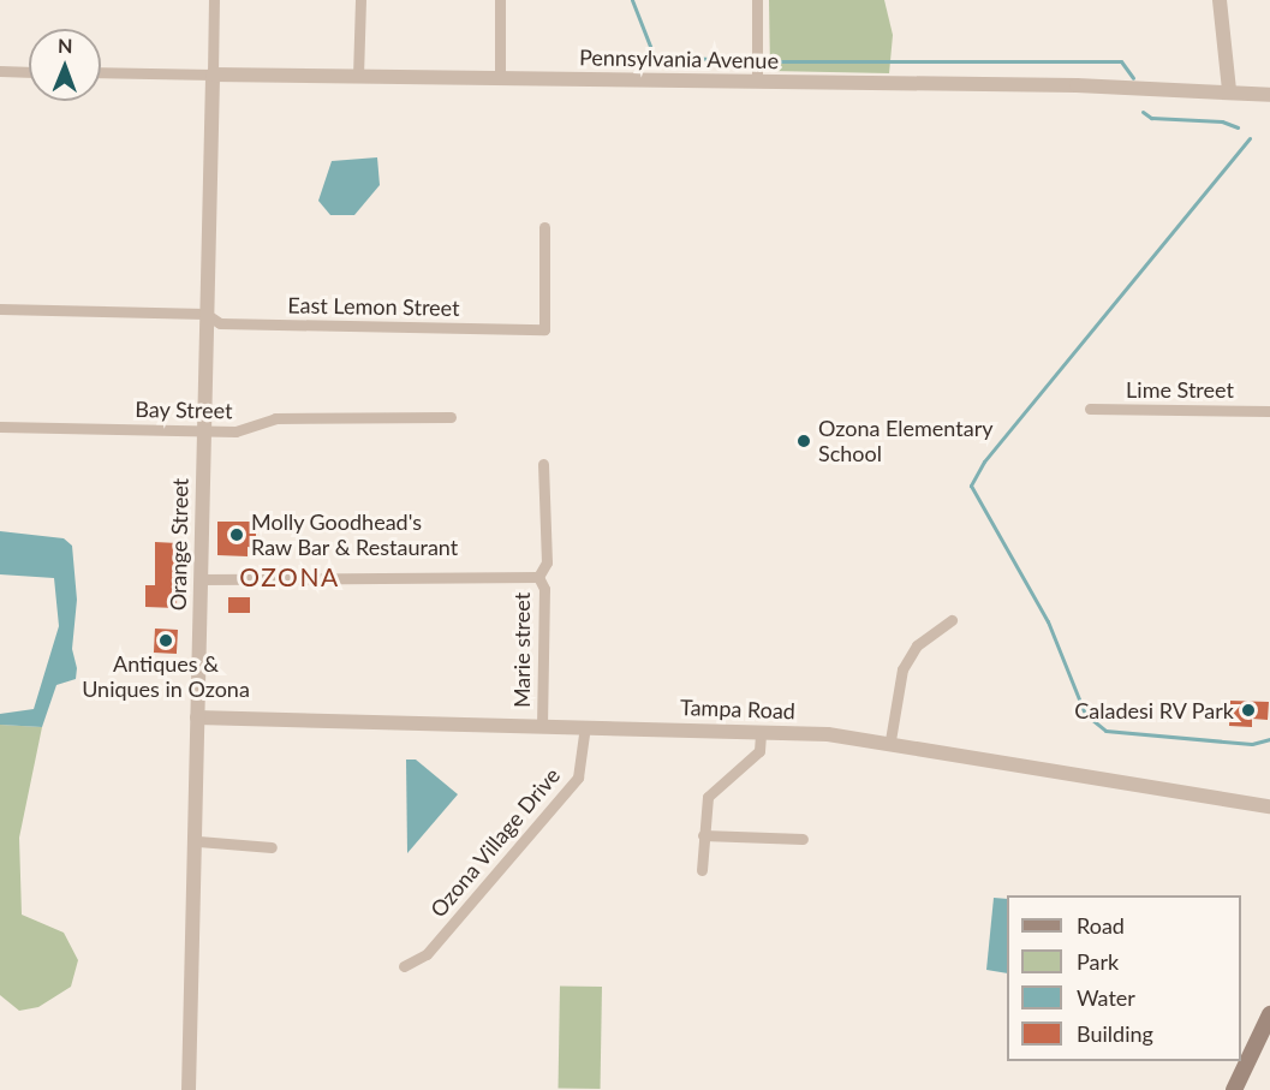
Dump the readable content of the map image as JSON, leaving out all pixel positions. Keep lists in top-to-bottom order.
{
  "streets": {
    "street": [
      "Pennsylvania Avenue",
      "East Lemon Street",
      "Lime Street",
      "Bay Street",
      "Orange Street",
      "Marie street",
      "Tampa Road",
      "Ozona Village Drive"
    ]
  },
  "crossings": [
    ["Pennsylvania Avenue", "Orange Street"],
    ["East Lemon Street", "Orange Street"],
    ["Bay Street", "Orange Street"],
    ["Orange Street", "Tampa Road"],
    ["Marie street", "Tampa Road"],
    ["Tampa Road", "Ozona Village Drive"]
  ],
  "districts": ["OZONA"],
  "places": [
    "Ozona Elementary School",
    "Molly Goodhead's Raw Bar & Restaurant",
    "Antiques & Uniques in Ozona",
    "Caladesi RV Park"
  ],
  "legend": [
    "Road",
    "Park",
    "Water",
    "Building"
  ],
  "north": "top"
}
